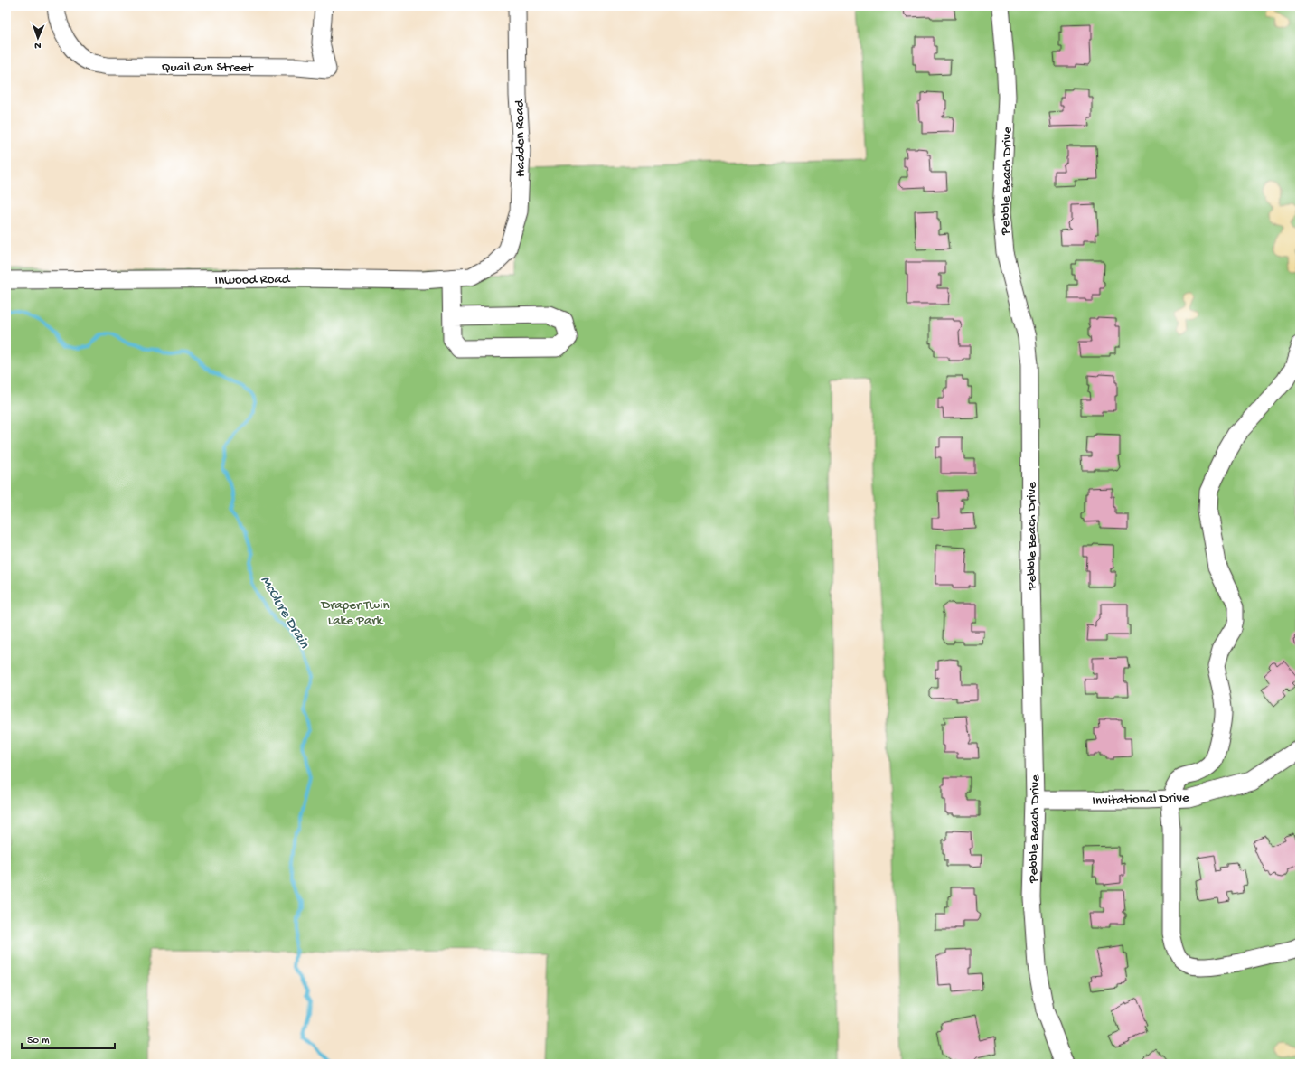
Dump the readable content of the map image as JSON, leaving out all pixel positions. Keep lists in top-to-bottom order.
{
  "streets": {
    "street": [
      "Quail Run Street",
      "Hadden Road",
      "Pebble Beach Drive",
      "Inwood Road",
      "Invitational Drive"
    ]
  },
  "crossings": [
    ["Hadden Road", "Inwood Road"],
    ["Pebble Beach Drive", "Invitational Drive"]
  ],
  "water": ["McClure Drain"],
  "parks": ["Draper Twin Lake Park"],
  "scale_bar": "50 m",
  "north": "bottom"
}
